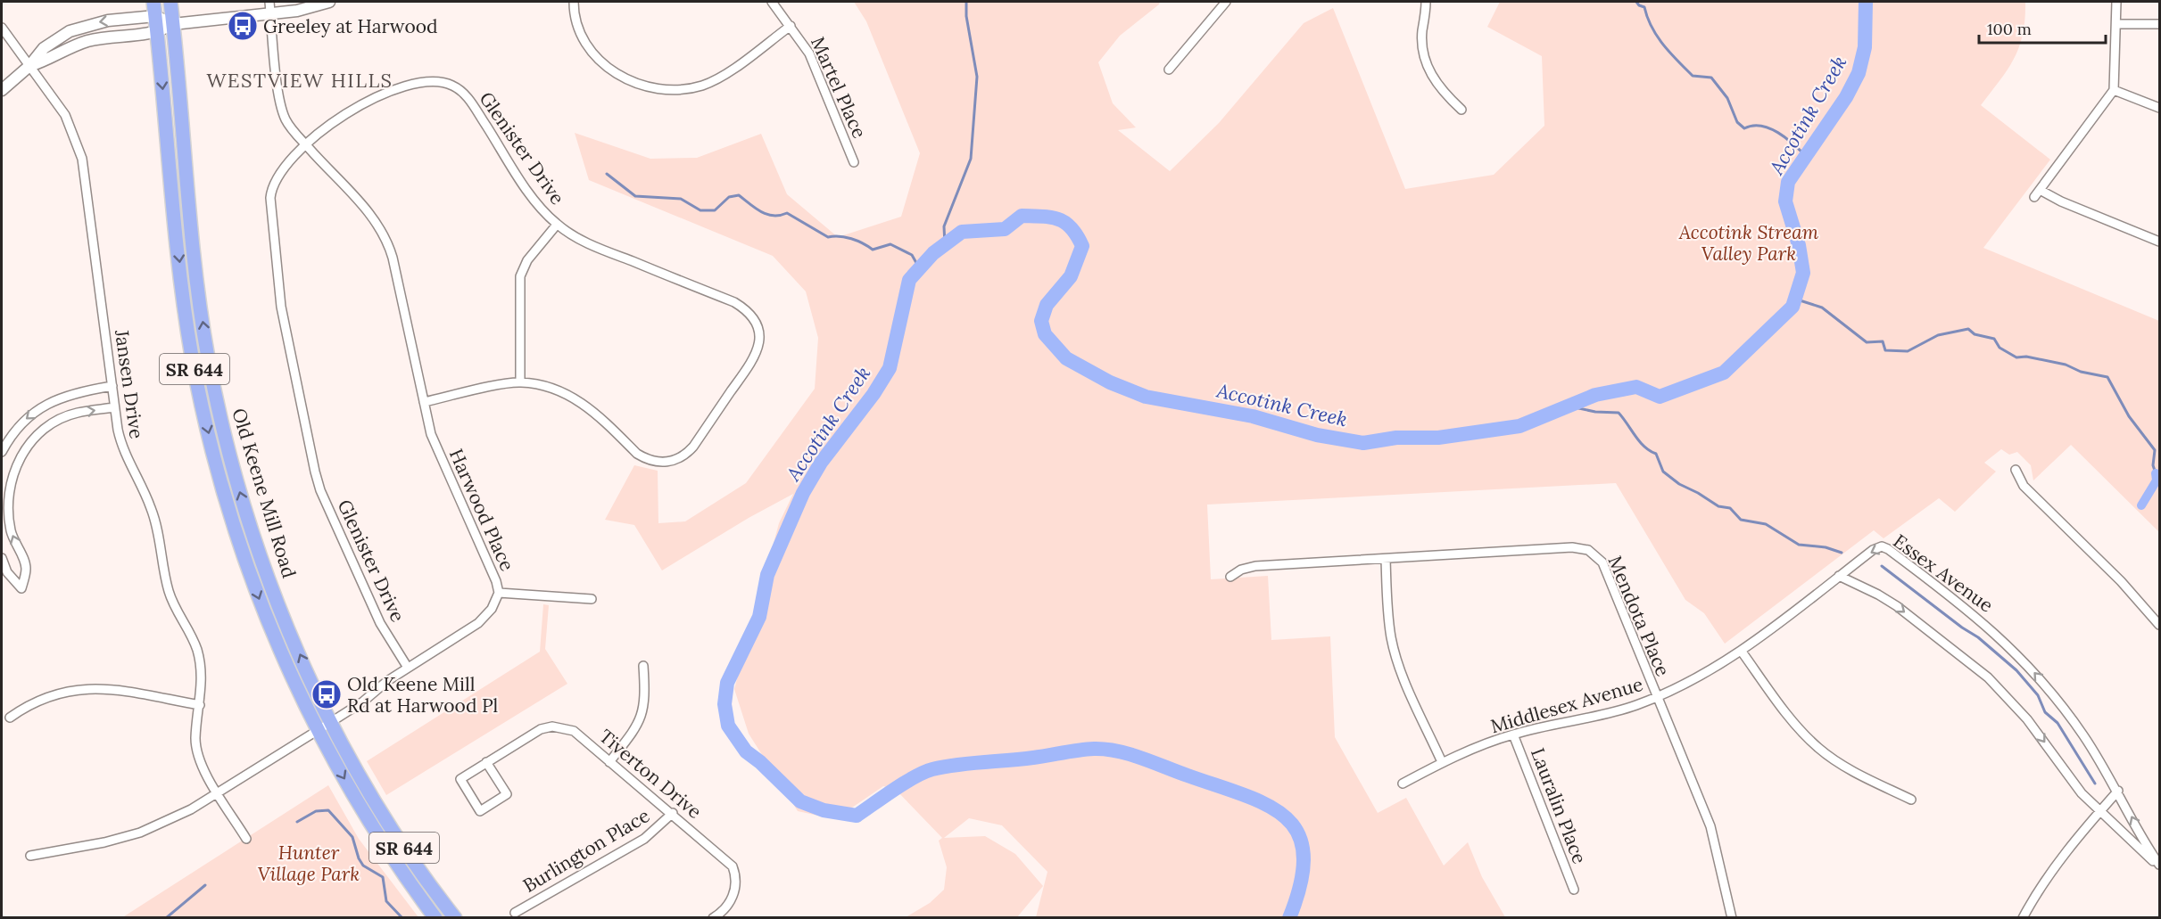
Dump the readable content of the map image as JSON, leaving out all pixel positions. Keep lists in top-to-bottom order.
{
  "streets": {
    "main road": ["SR 644", "Old Keene Mill Road"],
    "street": [
      "Martel Place",
      "Glenister Drive",
      "Jansen Drive",
      "Harwood Place",
      "Essex Avenue",
      "Mendota Place",
      "Middlesex Avenue",
      "Tiverton Drive",
      "Lauralin Place",
      "Burlington Place"
    ]
  },
  "crossings": [
    ["Glenister Drive", "Harwood Place"],
    ["Jansen Drive", "Harwood Place"],
    ["Old Keene Mill Road", "Harwood Place"],
    ["Essex Avenue", "Middlesex Avenue"],
    ["Mendota Place", "Middlesex Avenue"],
    ["Middlesex Avenue", "Lauralin Place"],
    ["Tiverton Drive", "Burlington Place"]
  ],
  "districts": ["WESTVIEW HILLS"],
  "water": ["Accotink Creek"],
  "parks": ["Accotink Stream Valley Park", "Hunter Village Park"],
  "places": {
    "bus stop": ["Greeley at Harwood", "Old Keene Mill Rd at Harwood Pl"]
  },
  "scale_bar": "100 m"
}
